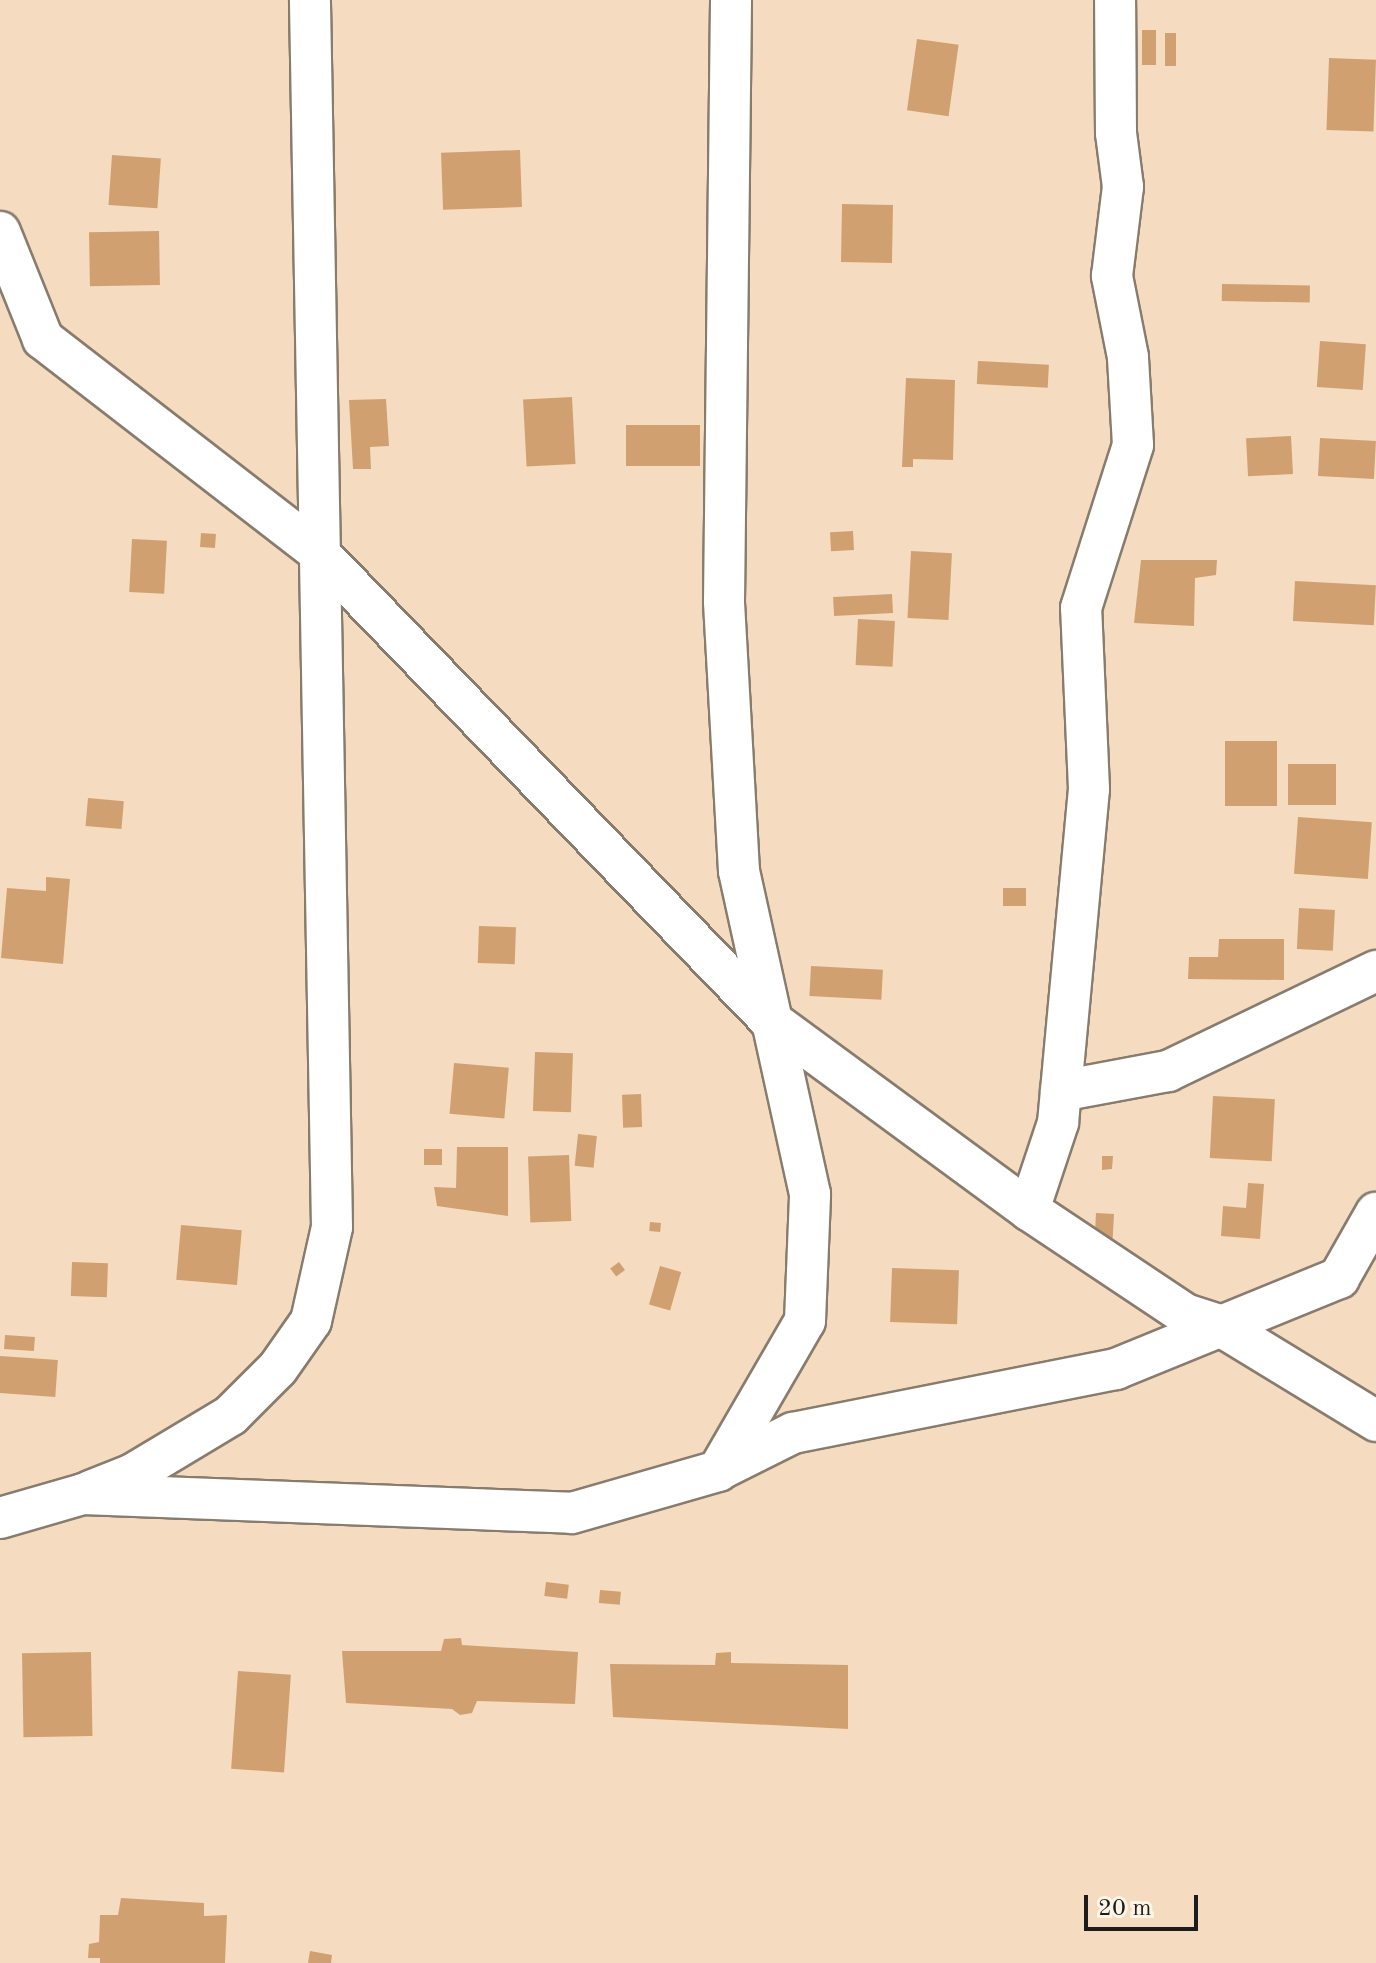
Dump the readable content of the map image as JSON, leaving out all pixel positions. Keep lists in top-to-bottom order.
{
  "scale_bar": "20 m"
}
